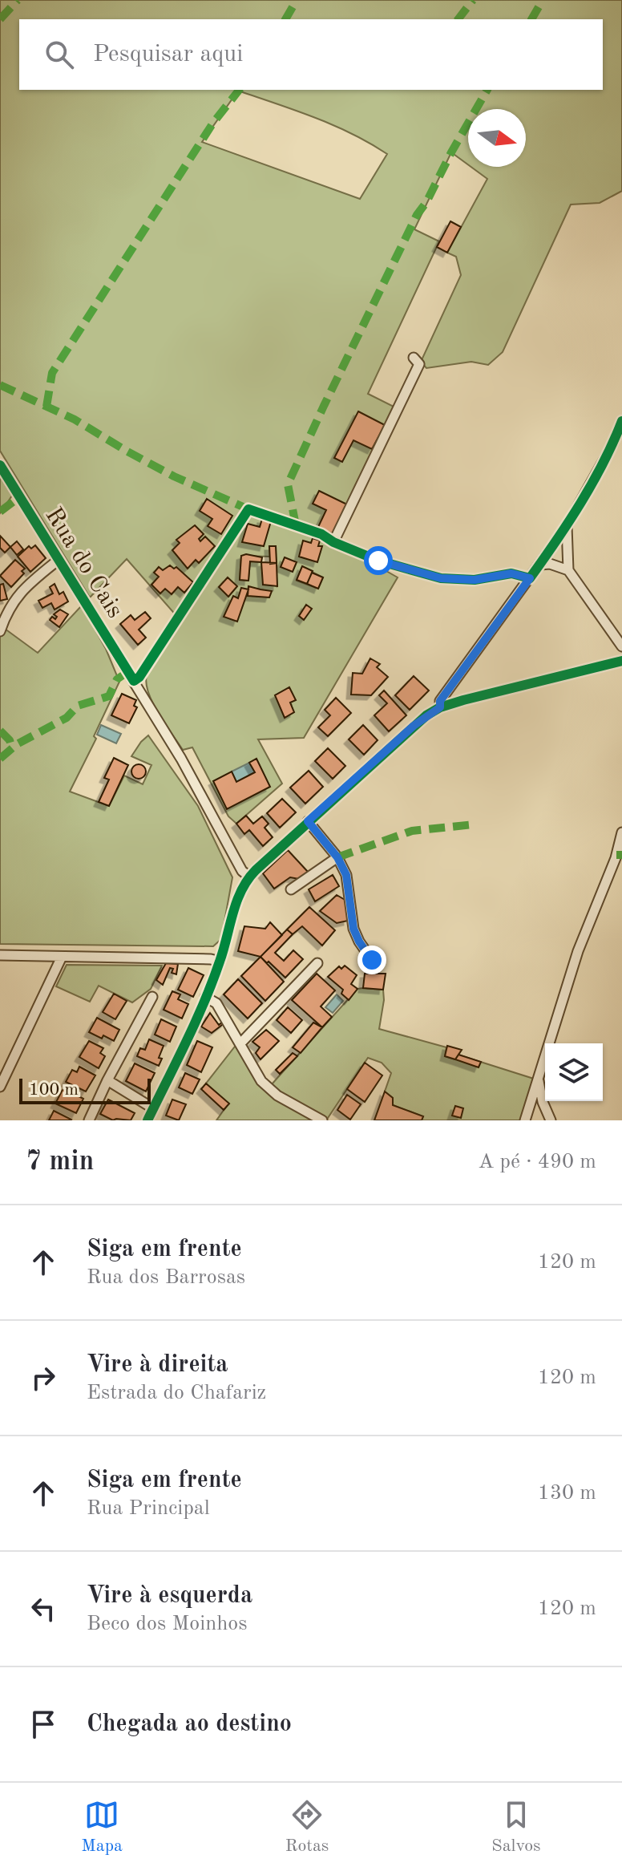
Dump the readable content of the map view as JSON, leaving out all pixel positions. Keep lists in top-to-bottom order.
{
  "streets": {
    "street": ["Rua do Cais"]
  },
  "scale_bar": "100 m",
  "north": "right",
  "page": {
    "search": "Pesquisar aqui",
    "scale": "100 m",
    "heading": ["7 min", "A pé · 490 m"],
    "list": [
      ["Siga em frente", "Rua dos Barrosas", "120 m"],
      ["Vire à direita", "Estrada do Chafariz", "120 m"],
      ["Siga em frente", "Rua Principal", "130 m"],
      ["Vire à esquerda", "Beco dos Moinhos", "120 m"],
      "Chegada ao destino"
    ],
    "nav": ["Mapa", "Rotas", "Salvos"]
  }
}
